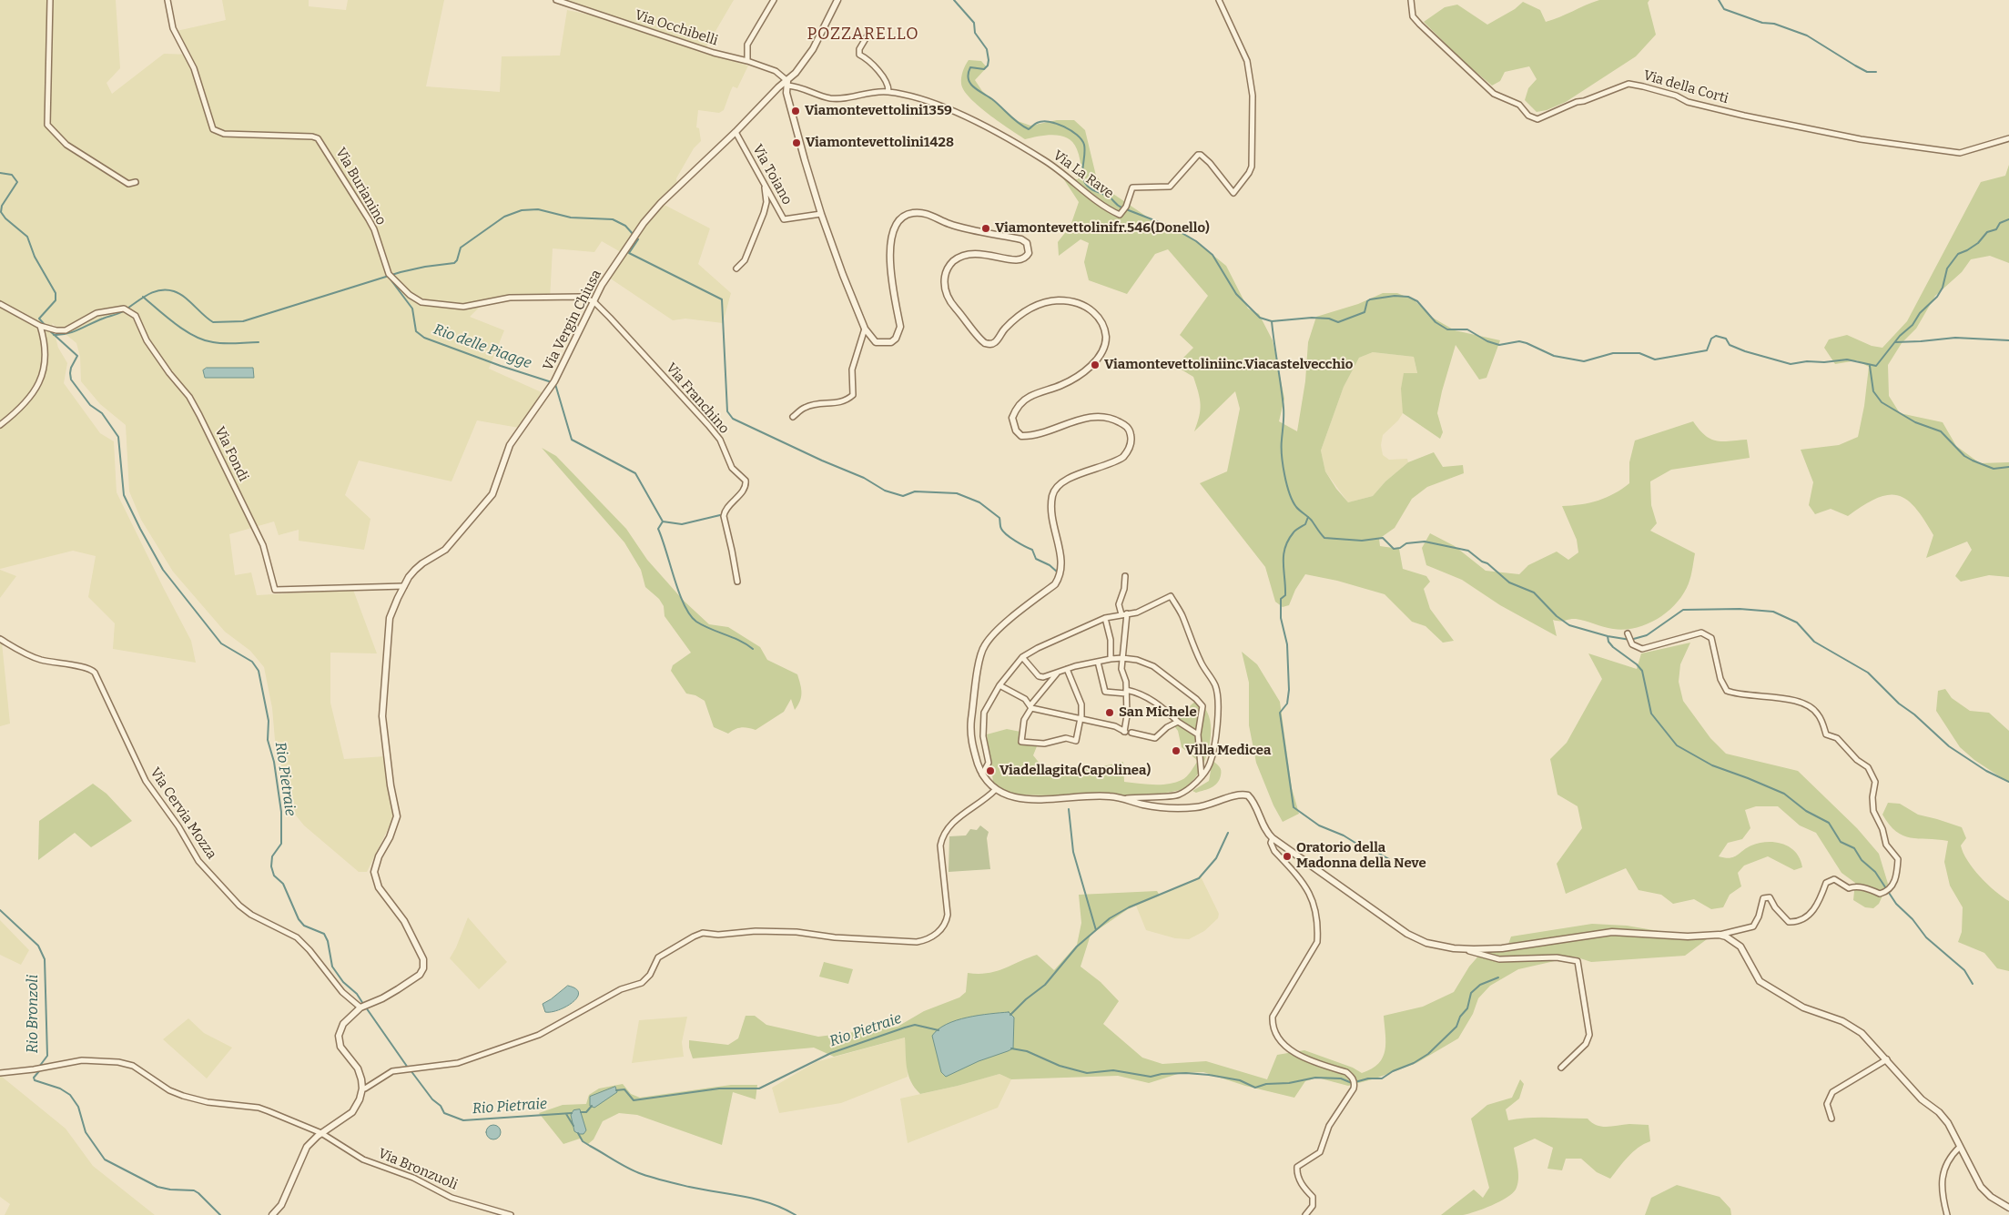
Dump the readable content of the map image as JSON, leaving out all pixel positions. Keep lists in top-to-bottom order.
{
  "streets": {
    "street": [
      "Via Occhibelli",
      "Via della Corti",
      "Via Toiano",
      "Via La Rave",
      "Via Burianino",
      "Via Vergin Chiusa",
      "Via Franchino",
      "Via Fondi",
      "Via Cervia Mozza",
      "Via Bronzuoli"
    ]
  },
  "crossings": [
    ["Via Occhibelli", "Via La Rave"],
    ["Via Occhibelli", "Via Vergin Chiusa"],
    ["Via Toiano", "Via Vergin Chiusa"],
    ["Via La Rave", "Via Vergin Chiusa"],
    ["Via Burianino", "Via Vergin Chiusa"],
    ["Via Burianino", "Via Franchino"],
    ["Via Vergin Chiusa", "Via Franchino"],
    ["Via Vergin Chiusa", "Via Fondi"],
    ["Via Vergin Chiusa", "Via Cervia Mozza"]
  ],
  "districts": ["POZZARELLO"],
  "water": ["Rio delle Piagge", "Rio Pietraie", "Rio Bronzoli"],
  "places": [
    "Viamontevettolini1359",
    "Viamontevettolini1428",
    "Viamontevettolinifr.546(Donello)",
    "Viamontevettoliniinc.Viacastelvecchio",
    "San Michele",
    "Villa Medicea",
    "Viadellagita(Capolinea)",
    "Oratorio della Madonna della Neve"
  ]
}
